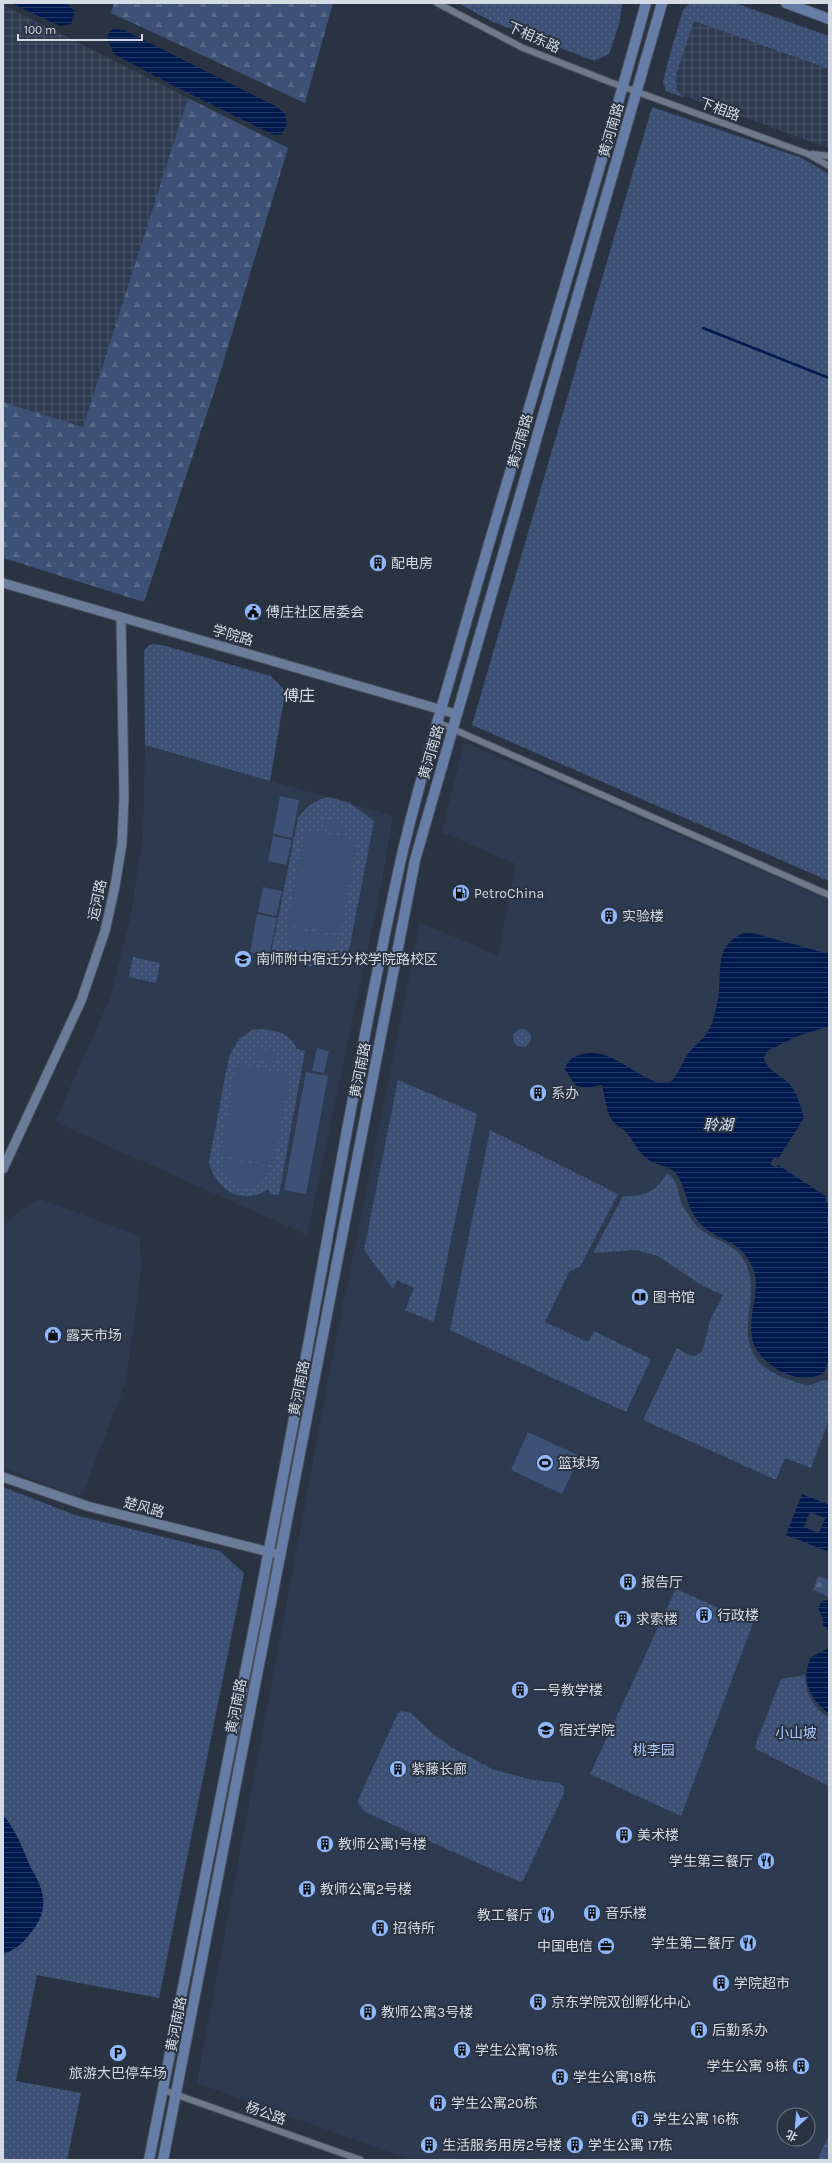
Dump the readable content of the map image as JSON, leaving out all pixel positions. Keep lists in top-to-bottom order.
{
  "streets": {
    "main road": ["黄河南路"],
    "street": [
      "下相东路",
      "下相路",
      "学院路",
      "运河路",
      "楚风路",
      "杨公路"
    ]
  },
  "crossings": [
    ["下相东路", "下相路"],
    ["下相东路", "黄河南路"],
    ["下相路", "黄河南路"],
    ["黄河南路", "学院路"],
    ["黄河南路", "楚风路"],
    ["黄河南路", "杨公路"],
    ["学院路", "运河路"]
  ],
  "districts": ["傅庄"],
  "water": ["聆湖"],
  "parks": ["小山坡", "桃李园"],
  "places": {
    "building": [
      "配电房",
      "实验楼",
      "系办",
      "报告厅",
      "行政楼",
      "求索楼",
      "一号教学楼",
      "紫藤长廊",
      "美术楼",
      "教师公寓1号楼",
      "教师公寓2号楼",
      "音乐楼",
      "招待所",
      "学院超市",
      "京东学院双创孵化中心",
      "教师公寓3号楼",
      "后勤系办",
      "学生公寓19栋",
      "学生公寓 9栋",
      "学生公寓18栋",
      "学生公寓20栋",
      "学生公寓 16栋",
      "生活服务用房2号楼",
      "学生公寓 17栋"
    ],
    "public building": ["傅庄社区居委会"],
    "fuel station": ["PetroChina"],
    "school or university": ["南师附中宿迁分校学院路校区", "宿迁学院"],
    "library": ["图书馆"],
    "shop": ["露天市场"],
    "sports": ["篮球场"],
    "restaurant": ["学生第三餐厅", "教工餐厅", "学生第二餐厅"],
    "office": ["中国电信"],
    "parking": ["旅游大巴停车场"]
  },
  "scale_bar": "100 m",
  "north": "bottom left"
}
